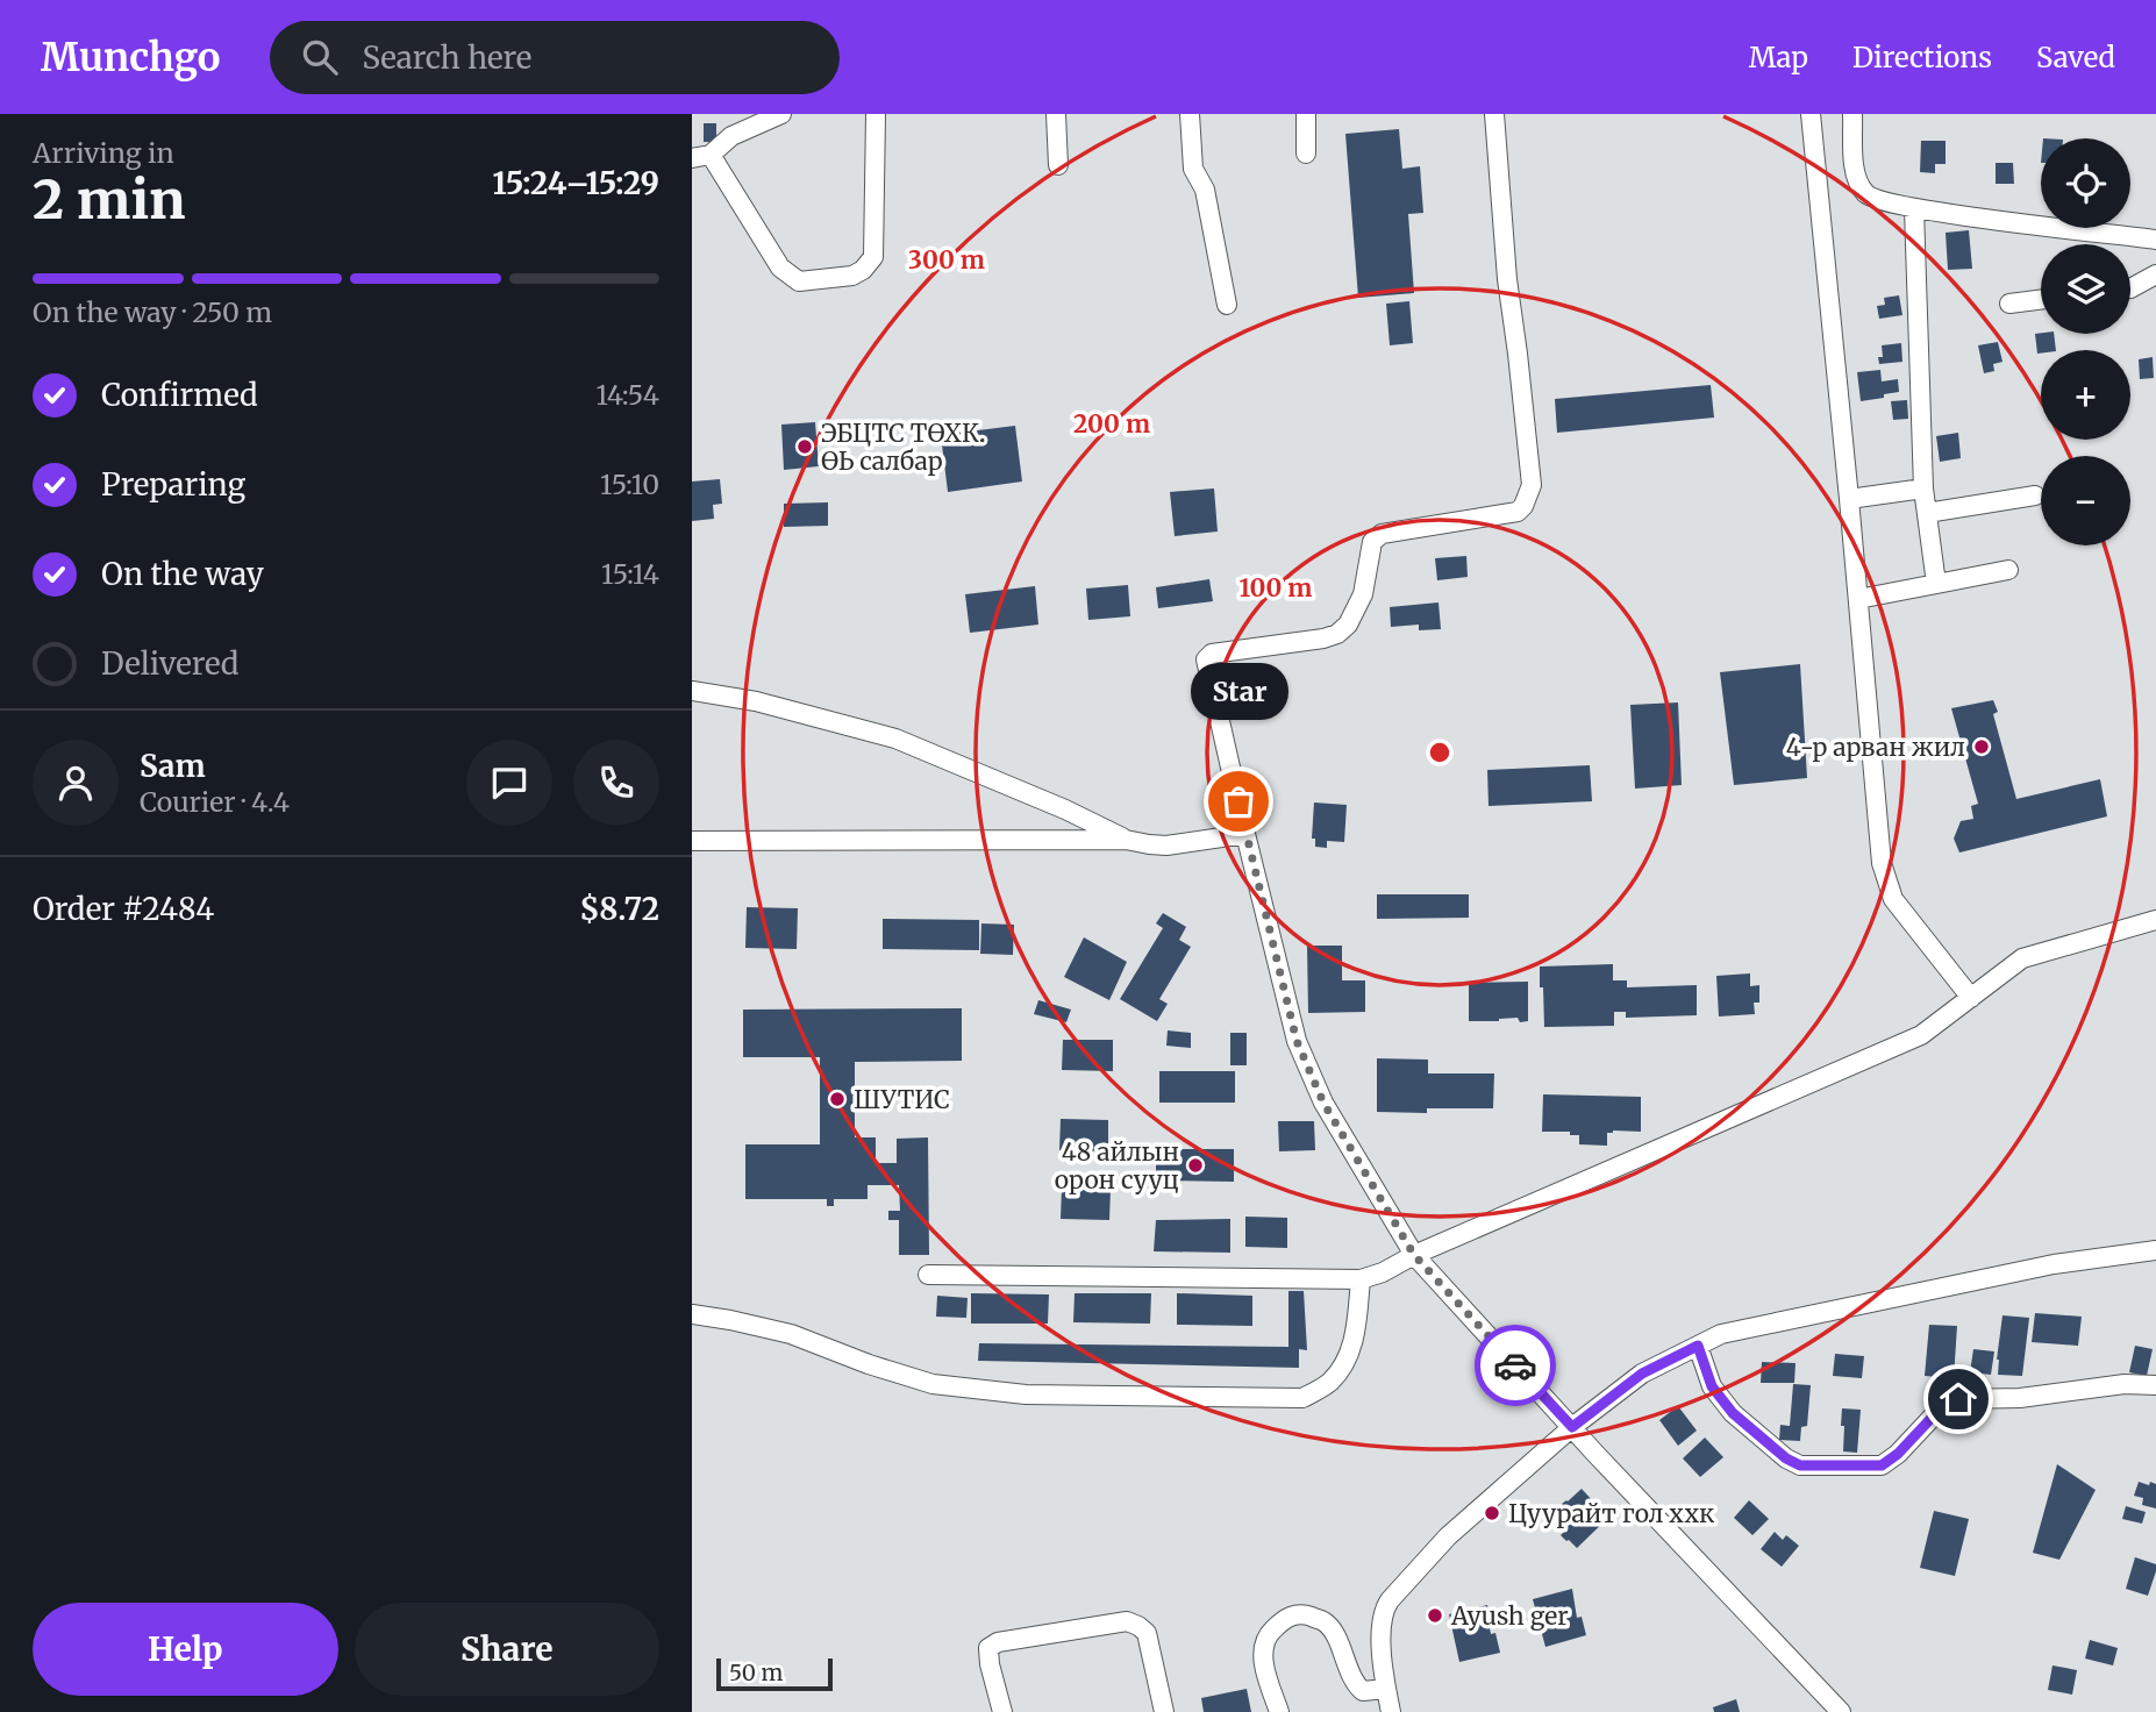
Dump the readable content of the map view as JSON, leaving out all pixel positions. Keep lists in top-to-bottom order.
{
  "places": [
    "ЭБЦТС ТӨХК. ӨЬ салбар",
    "4-р арван жил",
    "Star",
    "ШУТИС",
    "48 айлын орон сууц",
    "Цуурайт гол ххк",
    "Ayush ger"
  ],
  "scale_bar": "50 m",
  "page": {
    "header": "Munchgo",
    "search": "Search here",
    "nav": ["Map", "Directions", "Saved"],
    "heading": ["2 min", "Arriving in", "15:24–15:29"],
    "panel": [
      "Sam",
      "Courier · 4.4",
      "Order #2484",
      "$8.72"
    ],
    "map_buttons": ["+", "−"],
    "bar": "On the way · 250 m",
    "list": [
      ["Confirmed", "14:54"],
      ["Preparing", "15:10"],
      ["On the way", "15:14"],
      "Delivered"
    ],
    "bubble": "Star",
    "buttons": ["Help", "Share"],
    "scale": "50 m"
  },
  "rings": ["300 m", "200 m", "100 m"]
}
